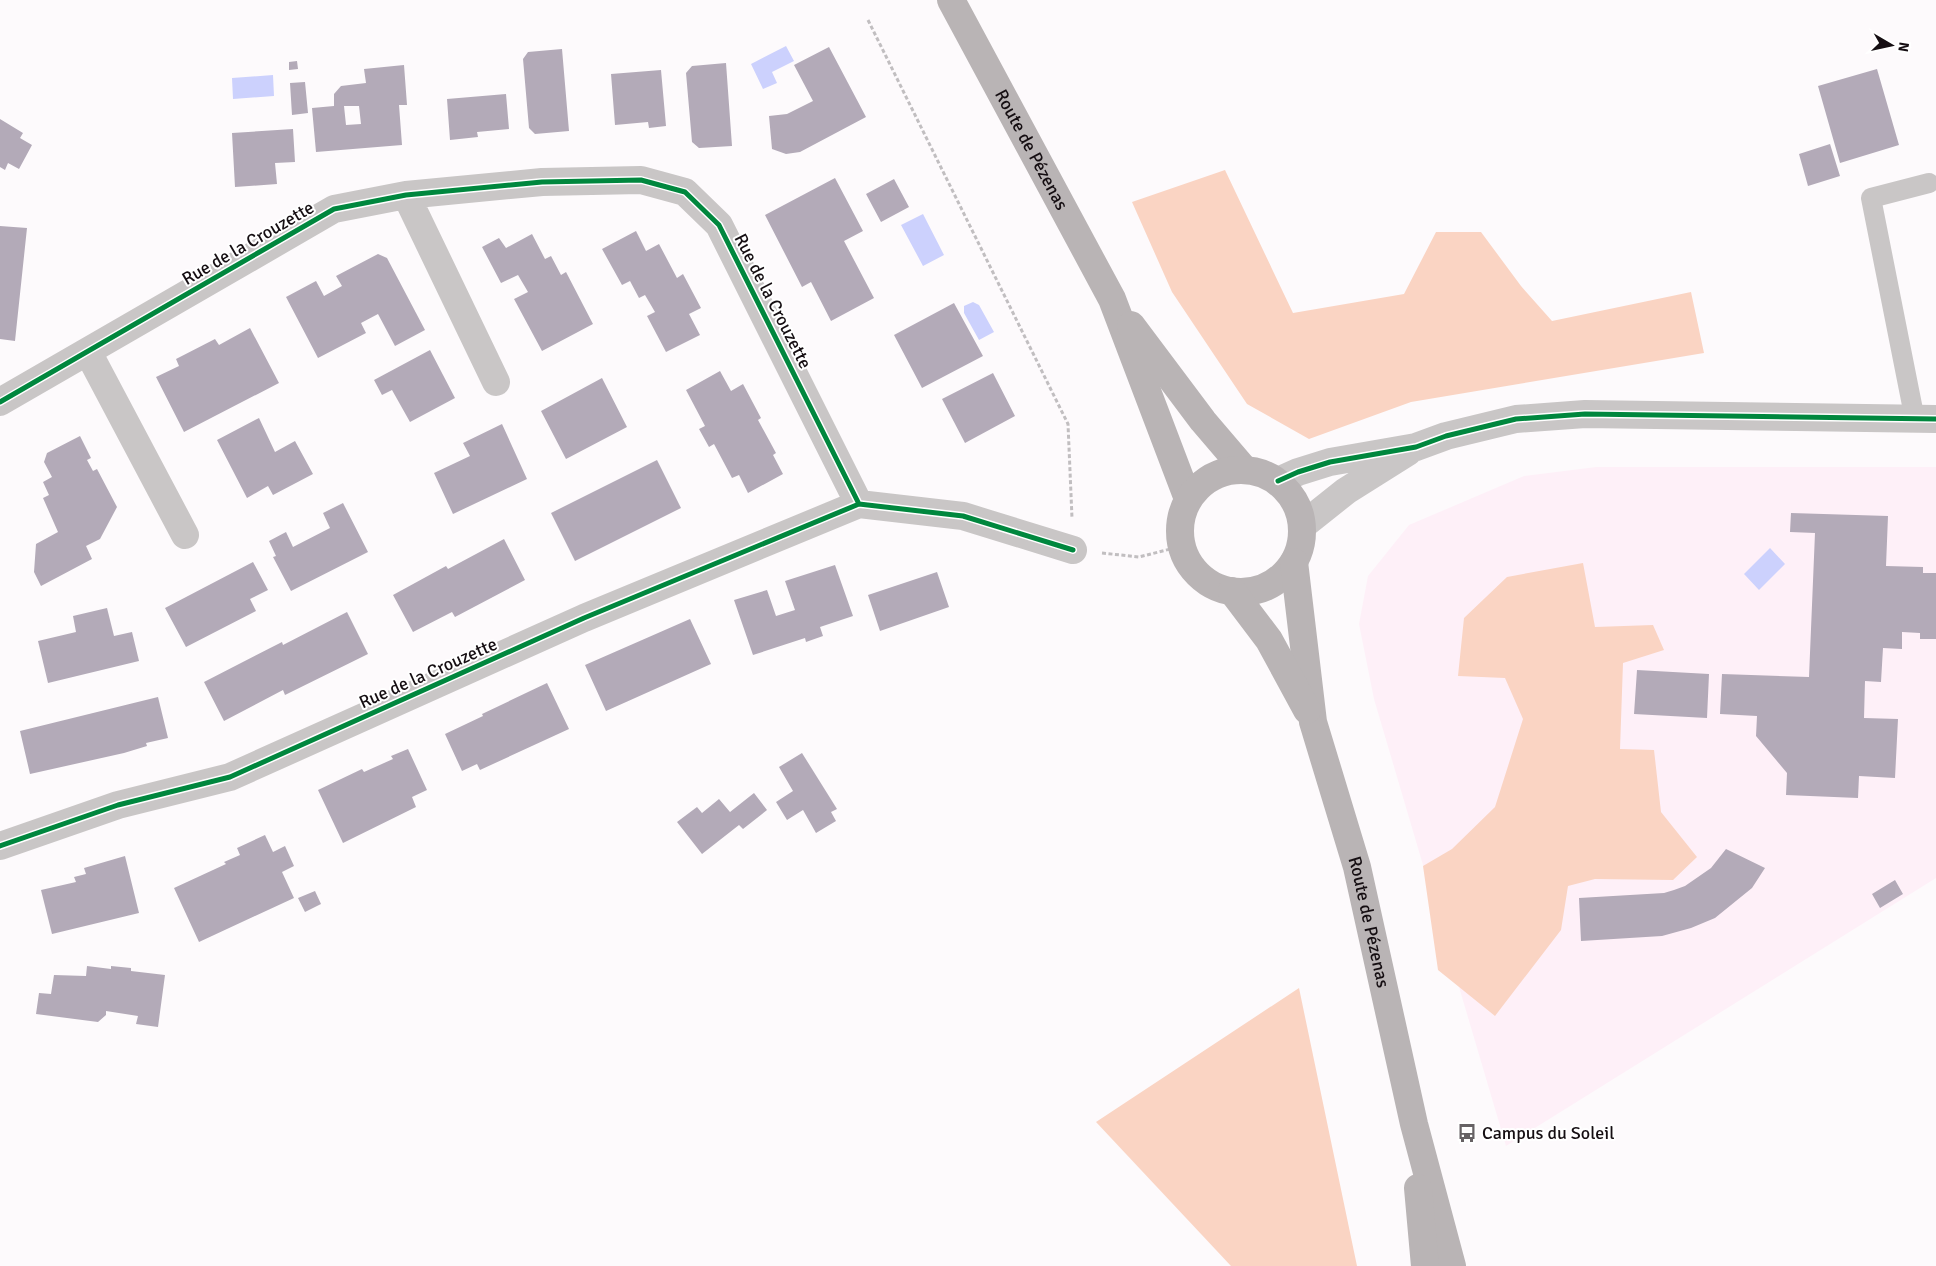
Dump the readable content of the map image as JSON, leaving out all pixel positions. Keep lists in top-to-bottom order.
{
  "streets": {
    "main road": ["Route de Pézenas"],
    "street": ["Rue de la Crouzette"]
  },
  "places": {
    "bus stop": ["Campus du Soleil"]
  },
  "north": "right"
}
